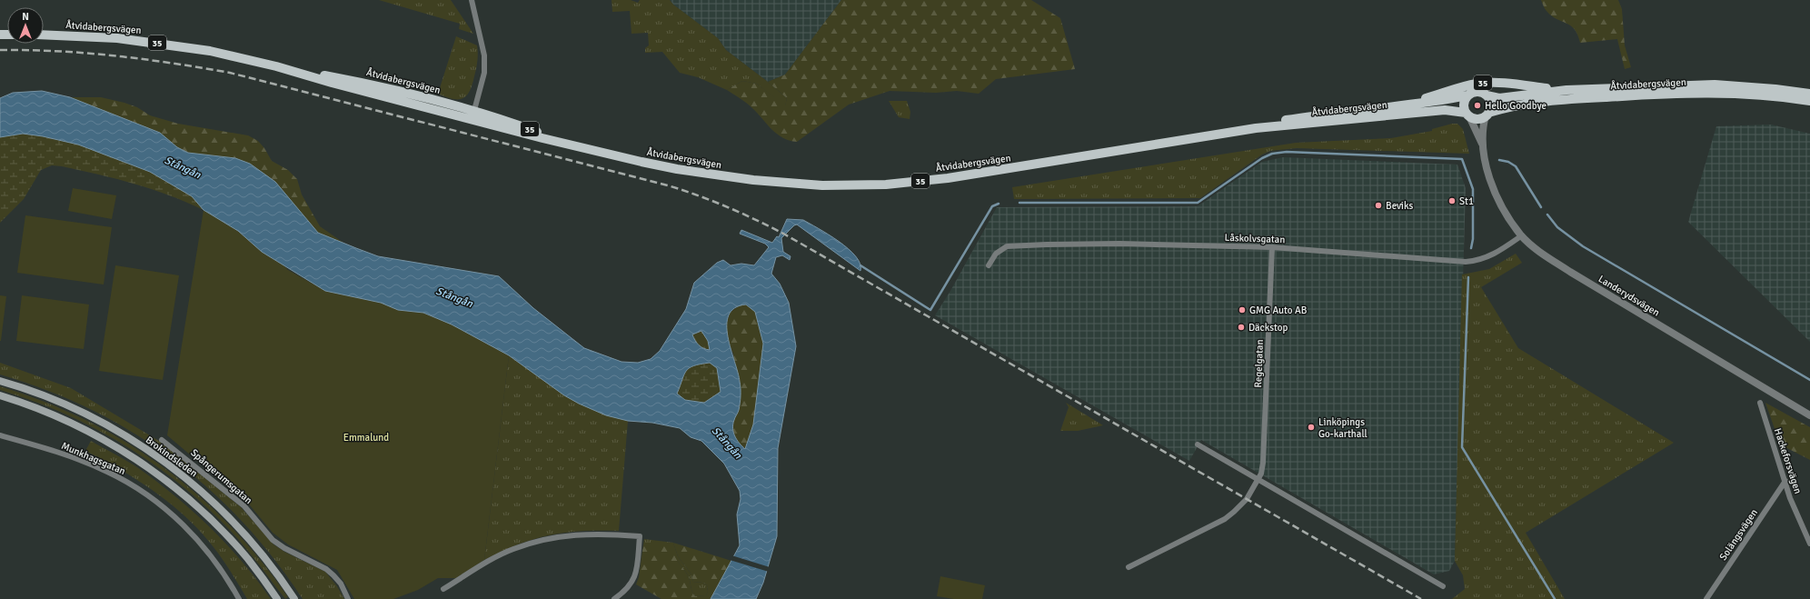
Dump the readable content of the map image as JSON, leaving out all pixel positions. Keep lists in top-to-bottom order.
{
  "streets": {
    "main road": ["Åtvidabergsvägen", "35", "Brokindsleden"],
    "street": [
      "Låskolvsgatan",
      "Landerydsvägen",
      "Regelgatan",
      "Munkhagsgatan",
      "Hackeforsvägen",
      "Spångerumsgatan",
      "Solängsvägen"
    ]
  },
  "crossings": [
    ["Åtvidabergsvägen", "35"],
    ["Åtvidabergsvägen", "Landerydsvägen"],
    ["35", "Landerydsvägen"],
    ["Låskolvsgatan", "Landerydsvägen"],
    ["Låskolvsgatan", "Regelgatan"],
    ["Hackeforsvägen", "Solängsvägen"]
  ],
  "water": ["Stångån"],
  "parks": ["Emmalund"],
  "places": [
    "Hello Goodbye",
    "St1",
    "Beviks",
    "GMG Auto AB",
    "Däckstop",
    "Linköpings Go-karthall"
  ],
  "north": "top"
}
